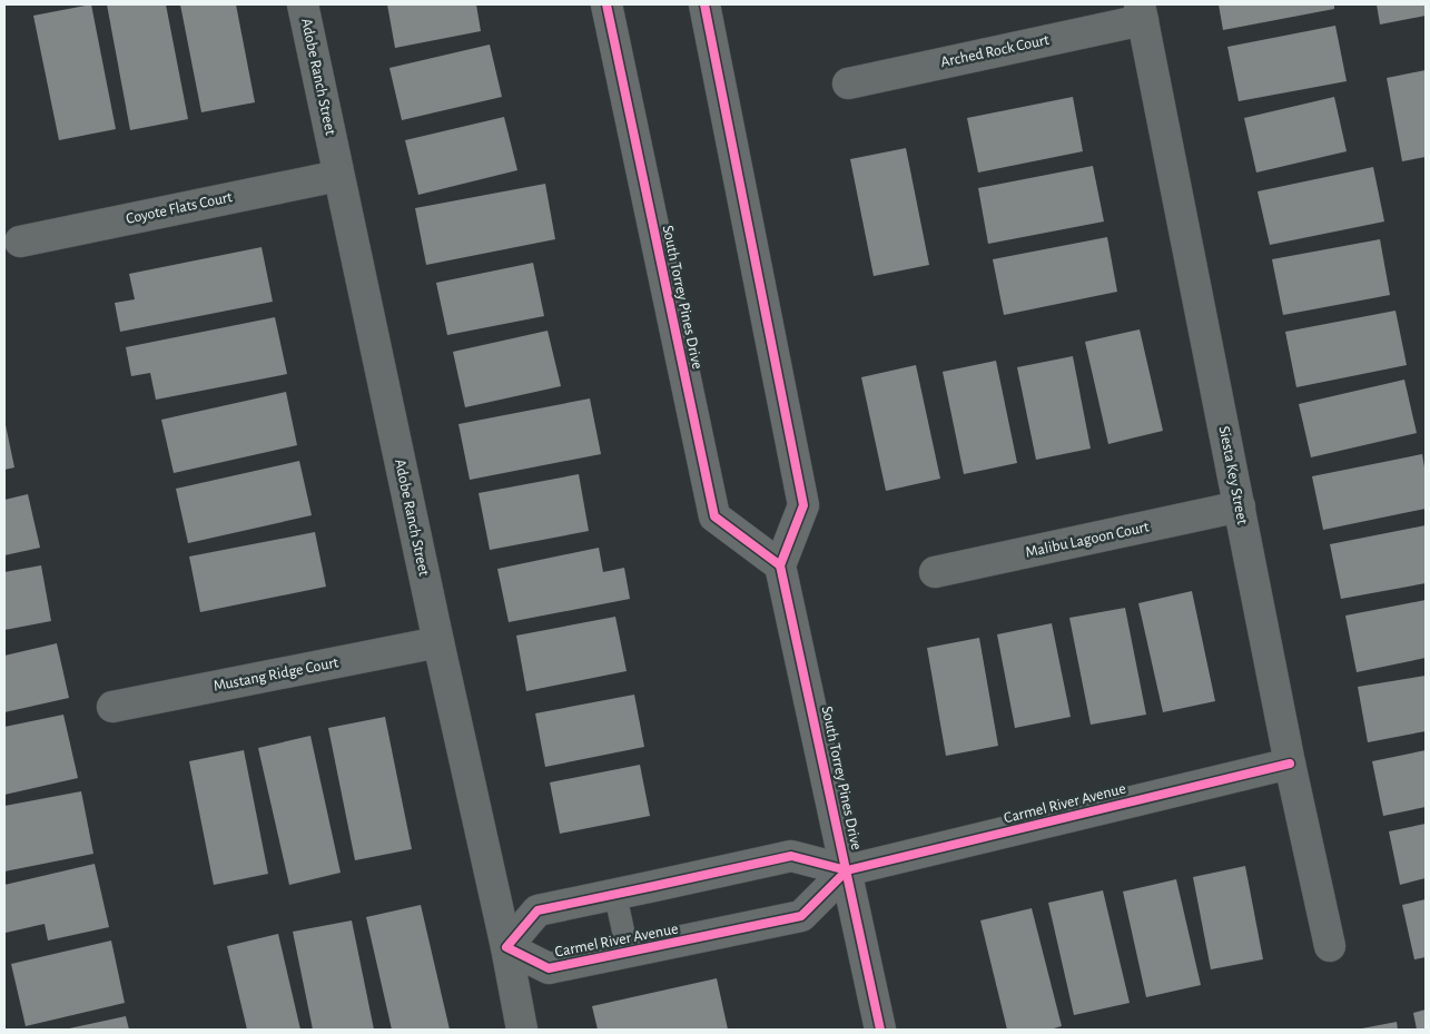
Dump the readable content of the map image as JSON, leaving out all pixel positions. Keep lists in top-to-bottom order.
{
  "streets": {
    "street": [
      "Arched Rock Court",
      "Adobe Ranch Street",
      "Coyote Flats Court",
      "South Torrey Pines Drive",
      "Siesta Key Street",
      "Malibu Lagoon Court",
      "Mustang Ridge Court",
      "Carmel River Avenue"
    ]
  },
  "crossings": [
    ["Arched Rock Court", "Siesta Key Street"],
    ["Adobe Ranch Street", "Coyote Flats Court"],
    ["Adobe Ranch Street", "Mustang Ridge Court"],
    ["Adobe Ranch Street", "Carmel River Avenue"],
    ["South Torrey Pines Drive", "Carmel River Avenue"],
    ["Siesta Key Street", "Malibu Lagoon Court"],
    ["Siesta Key Street", "Carmel River Avenue"]
  ]
}
